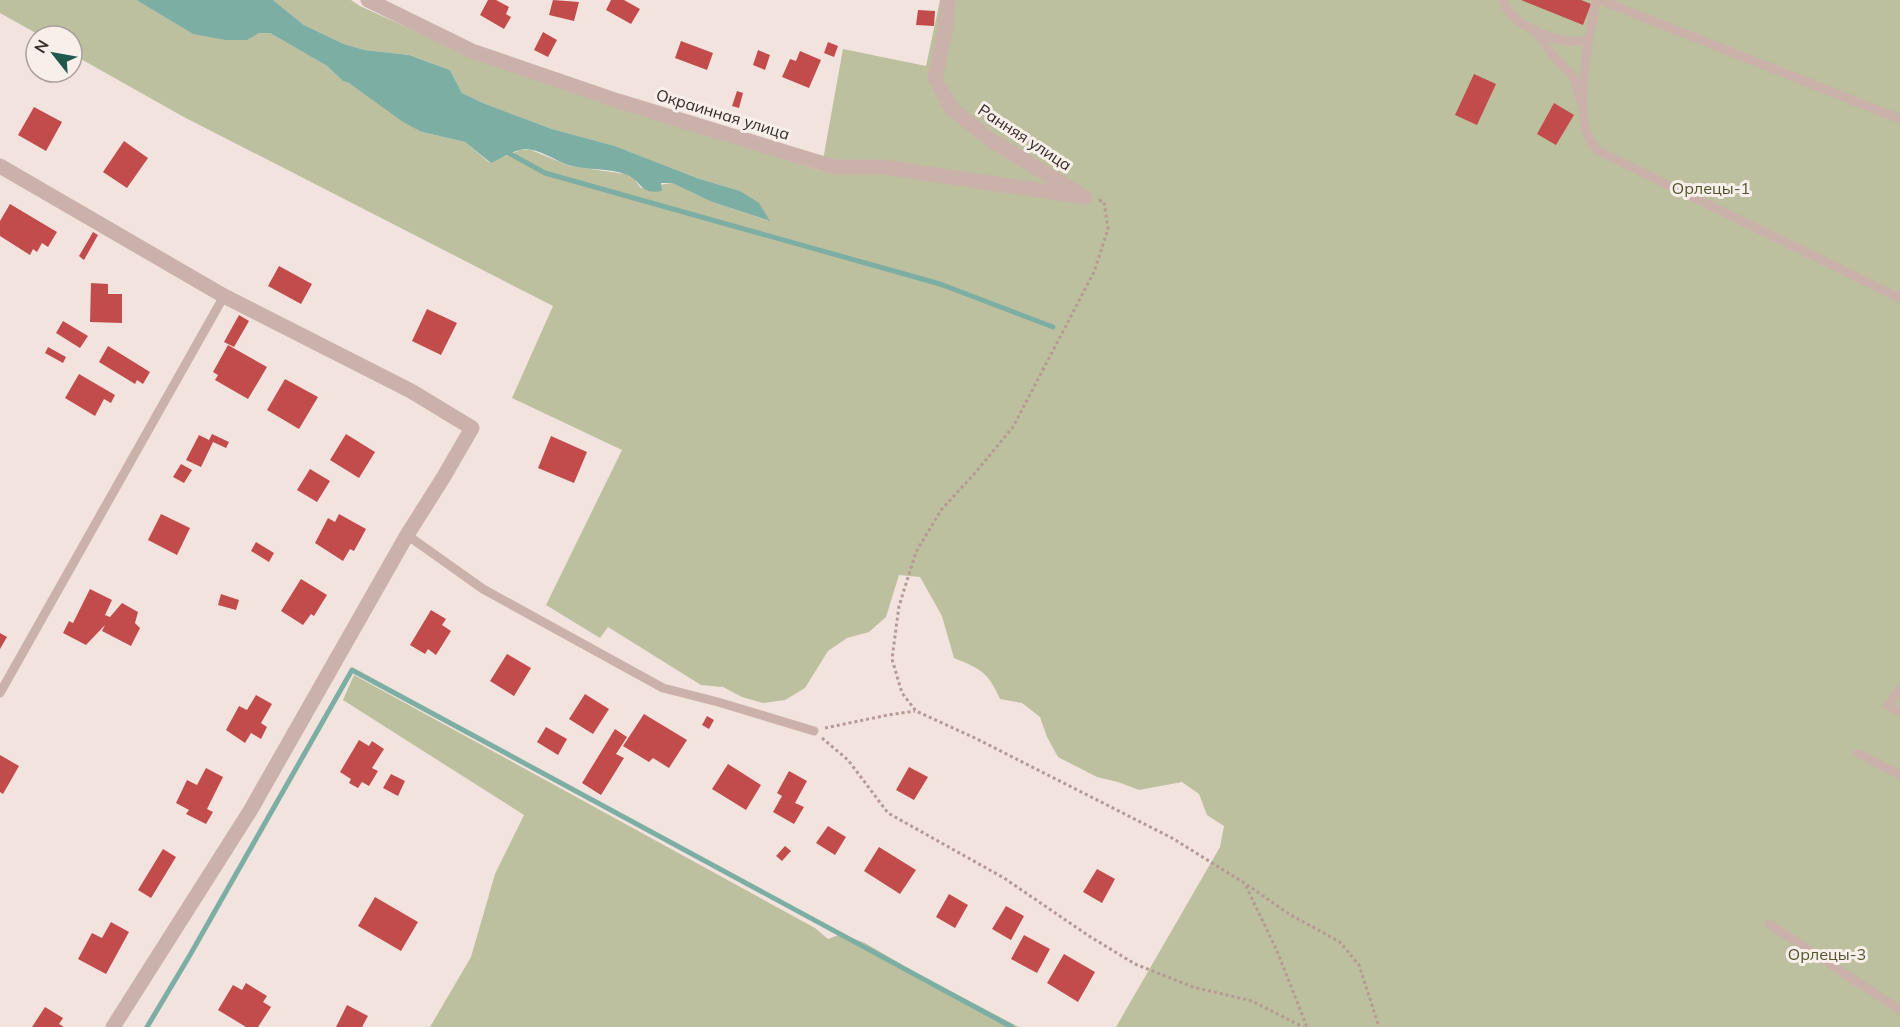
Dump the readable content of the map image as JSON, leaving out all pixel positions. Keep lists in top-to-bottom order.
{
  "streets": {
    "street": ["Окраинная улица", "Ранняя улица"]
  },
  "crossings": [
    ["Окраинная улица", "Ранняя улица"]
  ],
  "parks": ["Орлецы-1", "Орлецы-3"],
  "north": "top left"
}
